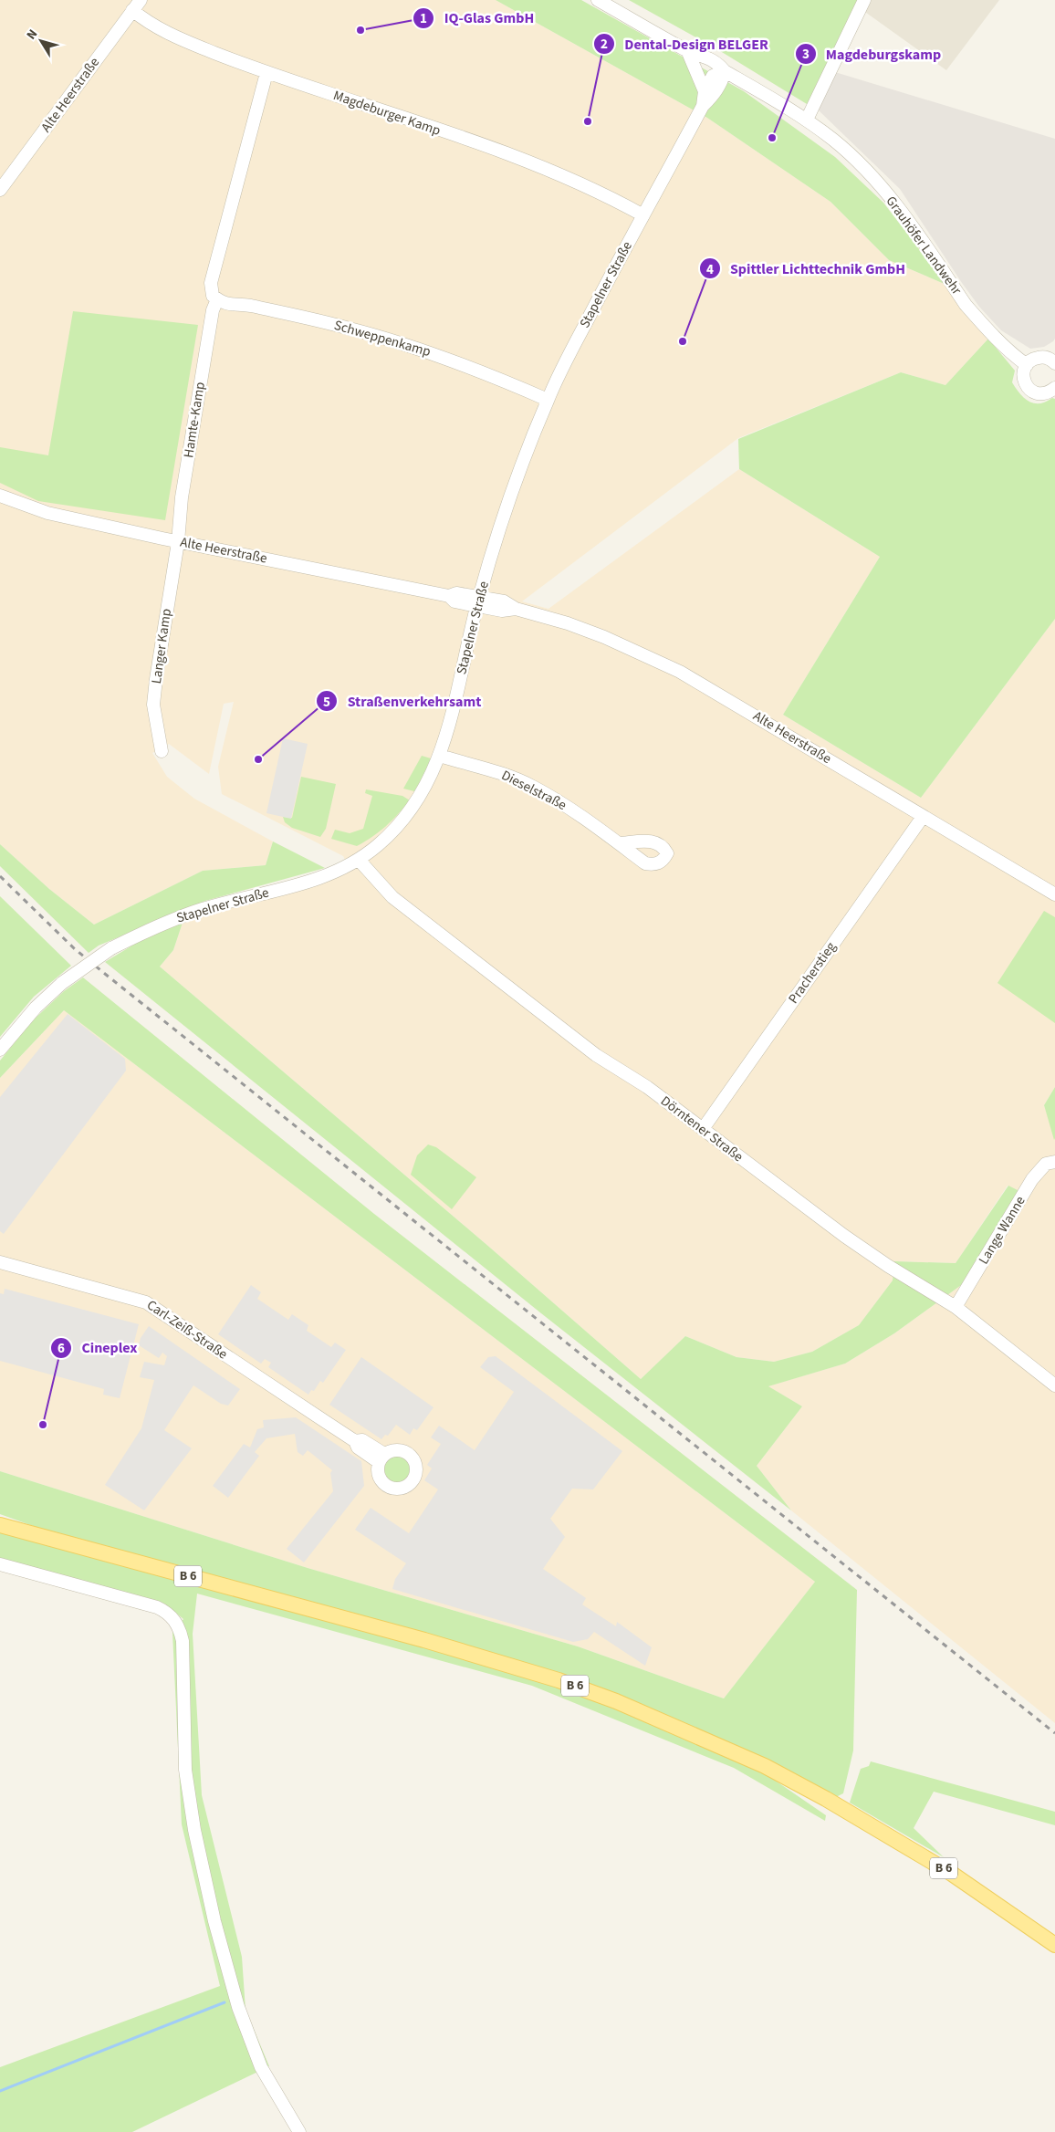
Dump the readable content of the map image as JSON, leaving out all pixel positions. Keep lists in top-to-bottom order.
{
  "streets": {
    "main road": ["B 6"],
    "street": [
      "Alte Heerstraße",
      "Magdeburger Kamp",
      "Grauhöfer Landwehr",
      "Stapelner Straße",
      "Schweppenkamp",
      "Hamte-Kamp",
      "Langer Kamp",
      "Dieselstraße",
      "Pracherstieg",
      "Dörntener Straße",
      "Lange Wanne",
      "Carl-Zeiß-Straße"
    ]
  },
  "crossings": [
    ["Alte Heerstraße", "Magdeburger Kamp"],
    ["Alte Heerstraße", "Stapelner Straße"],
    ["Alte Heerstraße", "Hamte-Kamp"],
    ["Alte Heerstraße", "Langer Kamp"],
    ["Alte Heerstraße", "Pracherstieg"],
    ["Magdeburger Kamp", "Stapelner Straße"],
    ["Magdeburger Kamp", "Hamte-Kamp"],
    ["Grauhöfer Landwehr", "Stapelner Straße"],
    ["Stapelner Straße", "Schweppenkamp"],
    ["Stapelner Straße", "Dieselstraße"],
    ["Stapelner Straße", "Dörntener Straße"],
    ["Schweppenkamp", "Hamte-Kamp"],
    ["Hamte-Kamp", "Langer Kamp"],
    ["Pracherstieg", "Dörntener Straße"],
    ["Dörntener Straße", "Lange Wanne"]
  ],
  "places": [
    "IQ-Glas GmbH",
    "Dental-Design BELGER",
    "Magdeburgskamp",
    "Spittler Lichttechnik GmbH",
    "Straßenverkehrsamt",
    "Cineplex"
  ],
  "north": "top left"
}
